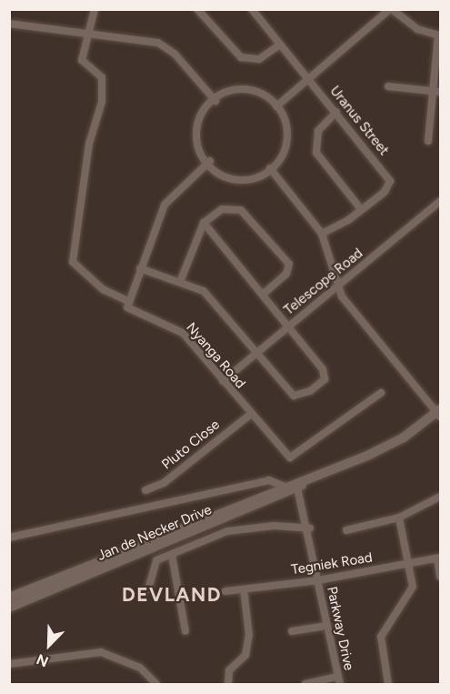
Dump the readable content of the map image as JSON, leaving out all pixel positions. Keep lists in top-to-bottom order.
{
  "streets": {
    "main road": ["Jan de Necker Drive"],
    "street": [
      "Uranus Street",
      "Telescope Road",
      "Nyanga Road",
      "Pluto Close",
      "Tegniek Road",
      "Parkway Drive"
    ]
  },
  "crossings": [
    ["Telescope Road", "Nyanga Road"],
    ["Nyanga Road", "Pluto Close"],
    ["Jan de Necker Drive", "Parkway Drive"],
    ["Tegniek Road", "Parkway Drive"]
  ],
  "districts": ["DEVLAND"],
  "north": "bottom left"
}
